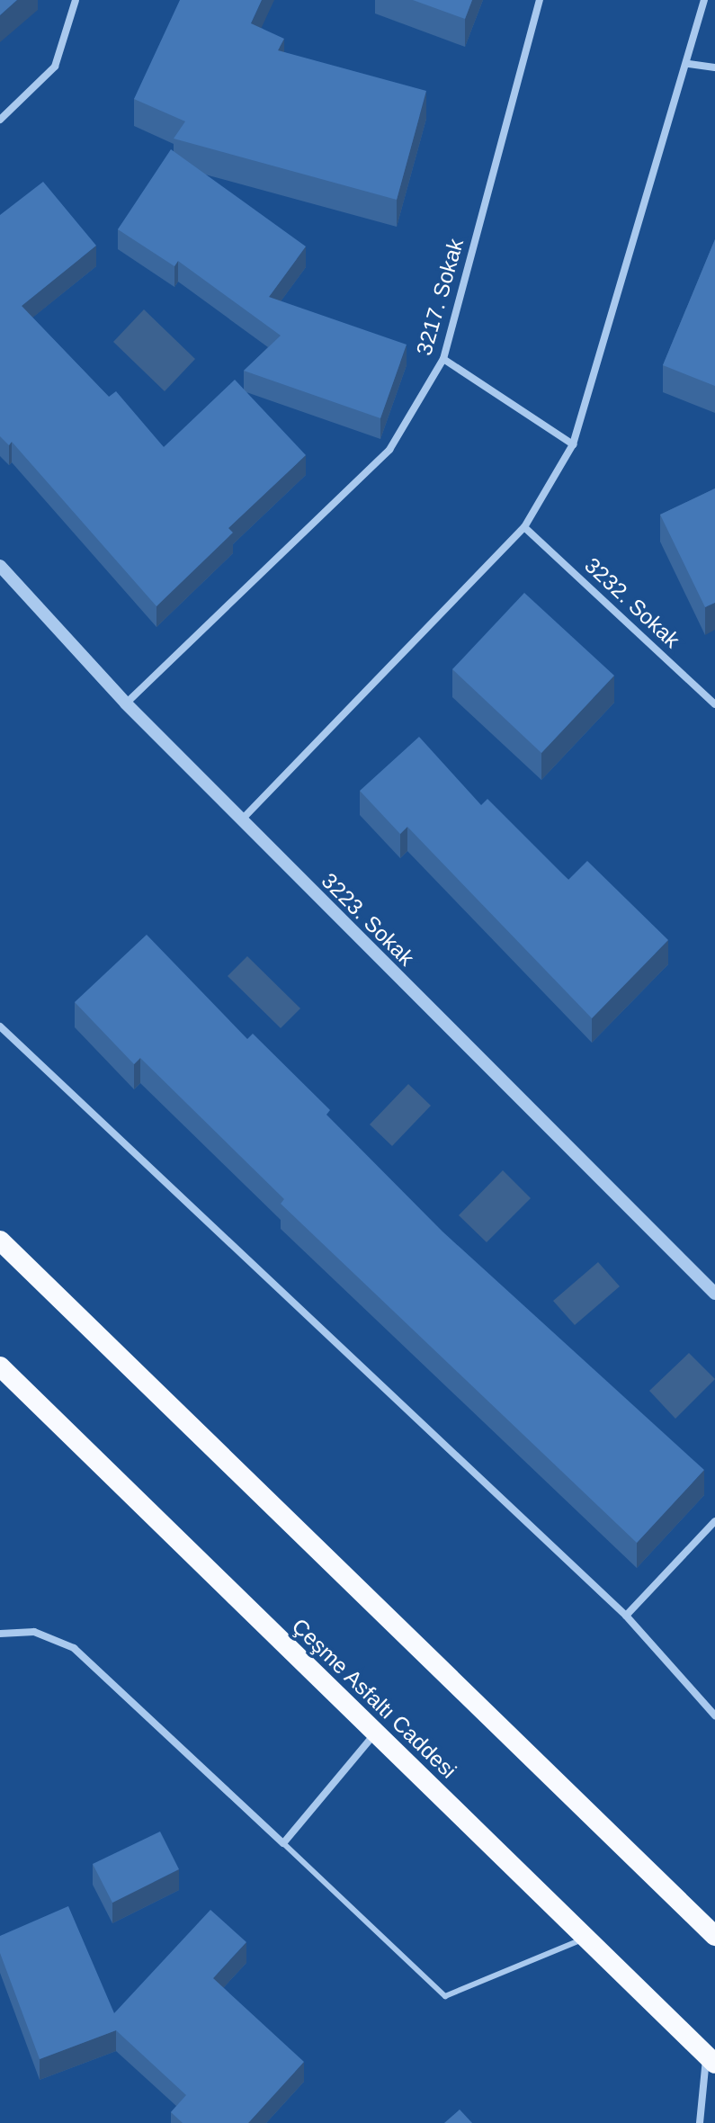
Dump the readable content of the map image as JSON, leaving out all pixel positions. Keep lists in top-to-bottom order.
{
  "streets": {
    "highway": ["Çeşme Asfaltı Caddesi"],
    "street": ["3217. Sokak", "3232. Sokak", "3223. Sokak"]
  },
  "crossings": [
    ["3217. Sokak", "3223. Sokak"]
  ]
}
